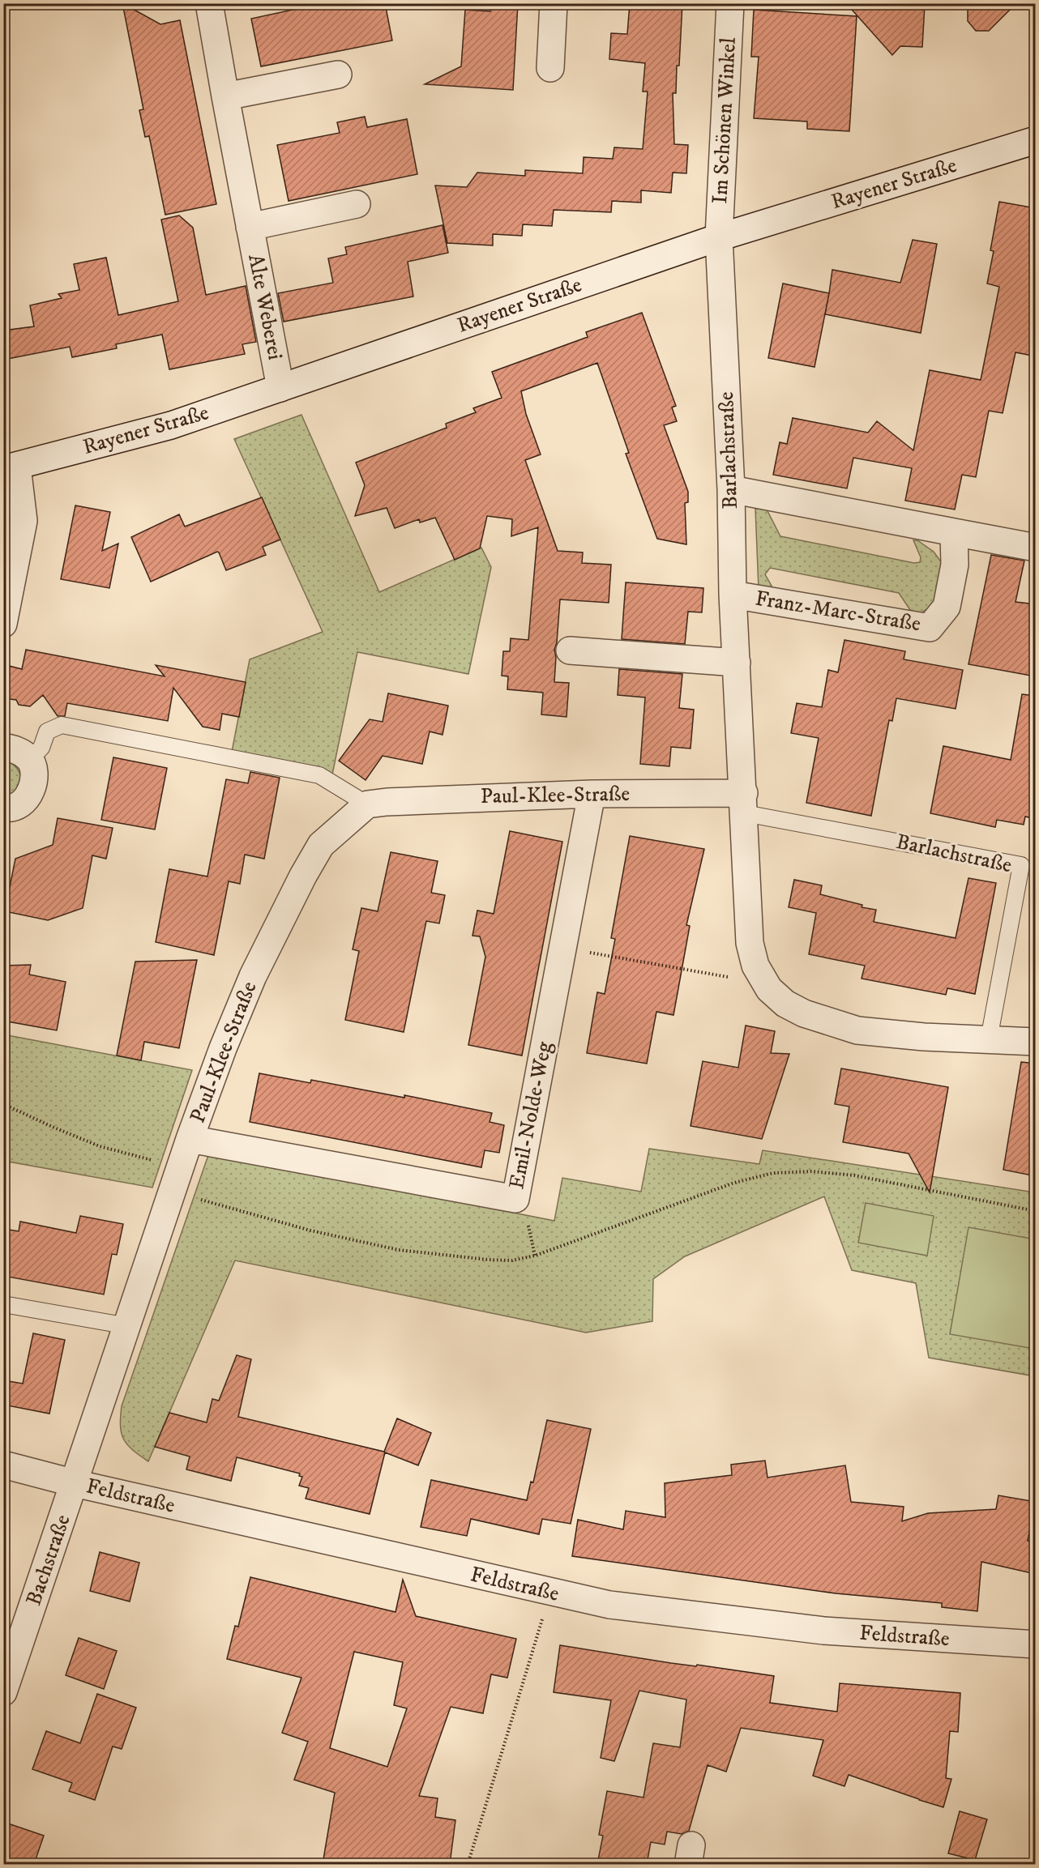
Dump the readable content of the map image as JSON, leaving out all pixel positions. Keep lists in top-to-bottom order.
{
  "streets": {
    "street": [
      "Im Schönen Winkel",
      "Rayener Straße",
      "Alte Weberei",
      "Barlachstraße",
      "Franz-Marc-Straße",
      "Paul-Klee-Straße",
      "Emil-Nolde-Weg",
      "Feldstraße",
      "Bachstraße"
    ]
  },
  "crossings": [
    ["Im Schönen Winkel", "Rayener Straße"],
    ["Im Schönen Winkel", "Barlachstraße"],
    ["Rayener Straße", "Alte Weberei"],
    ["Rayener Straße", "Barlachstraße"],
    ["Barlachstraße", "Franz-Marc-Straße"],
    ["Barlachstraße", "Paul-Klee-Straße"],
    ["Paul-Klee-Straße", "Emil-Nolde-Weg"],
    ["Paul-Klee-Straße", "Feldstraße"],
    ["Paul-Klee-Straße", "Bachstraße"],
    ["Feldstraße", "Bachstraße"]
  ]
}
